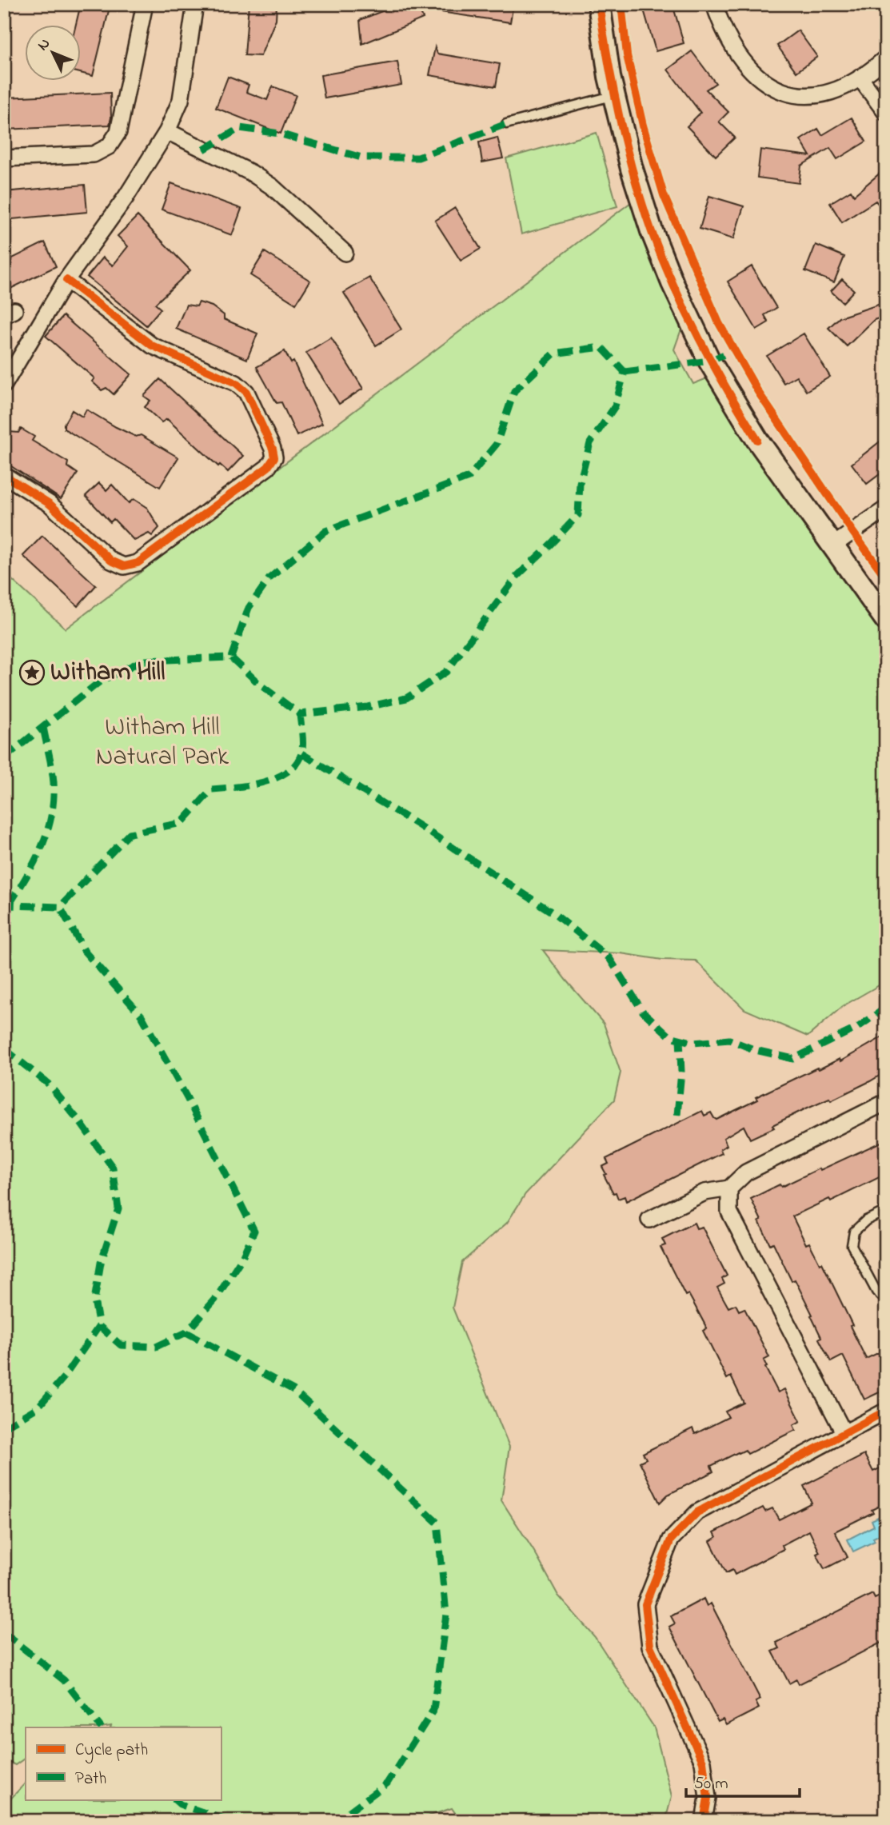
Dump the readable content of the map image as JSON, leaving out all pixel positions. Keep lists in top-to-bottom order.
{
  "parks": ["Witham Hill Natural Park"],
  "places": {
    "place": ["Witham Hill"]
  },
  "legend": ["Cycle path", "Path"],
  "scale_bar": "50 m",
  "north": "top left"
}
